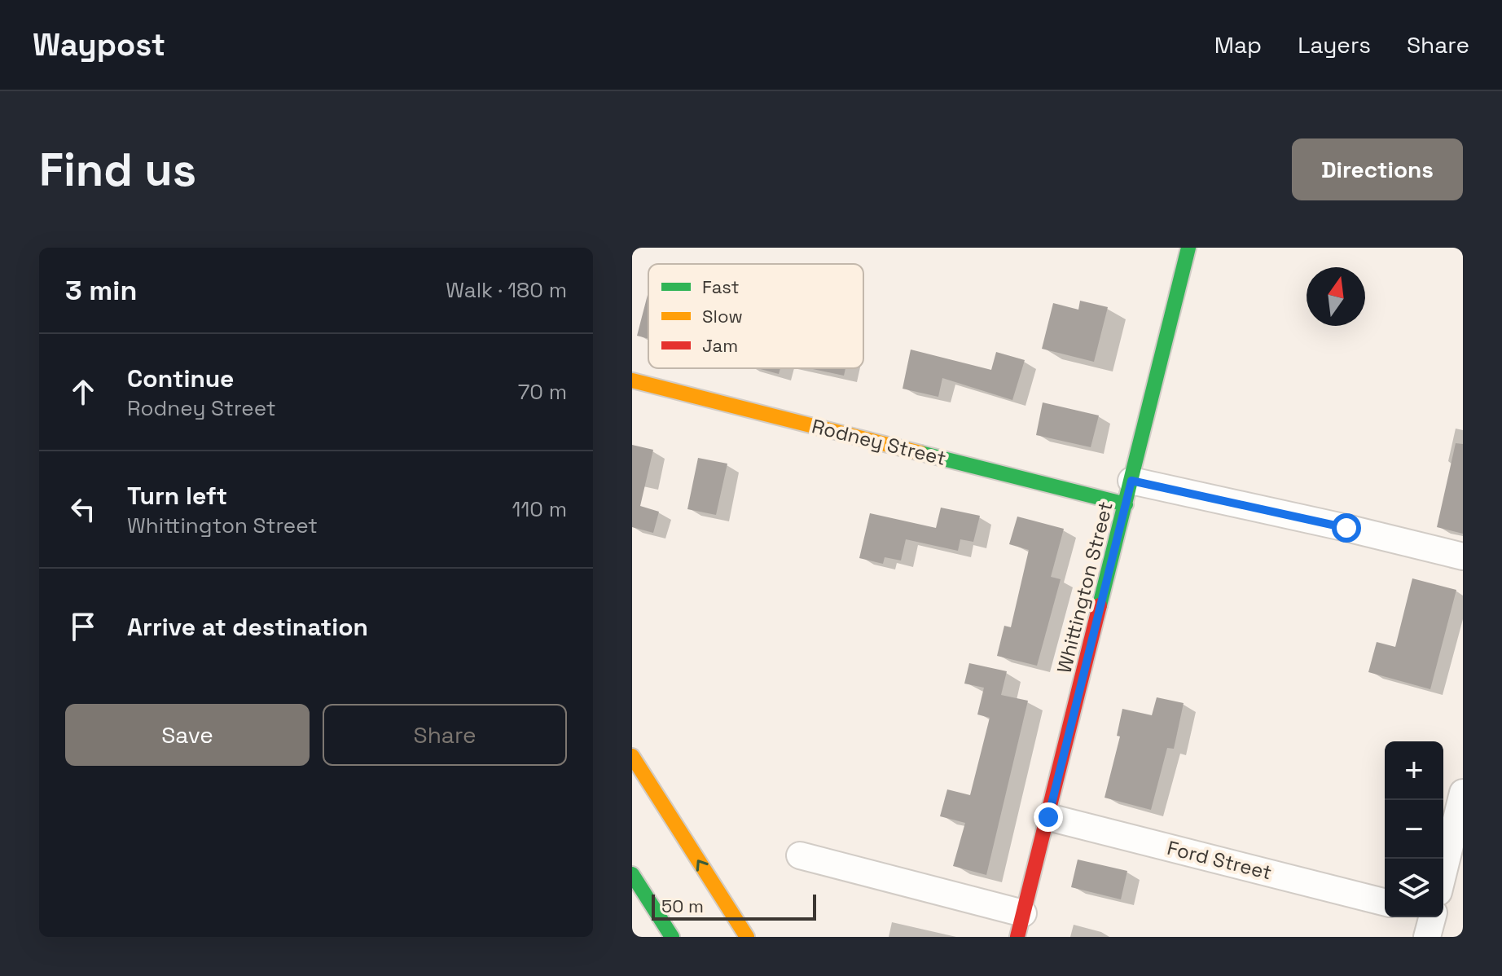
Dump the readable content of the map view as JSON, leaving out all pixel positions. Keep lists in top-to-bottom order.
{
  "streets": {
    "street": ["Rodney Street", "Whittington Street", "Ford Street"]
  },
  "crossings": [
    ["Rodney Street", "Whittington Street"],
    ["Whittington Street", "Ford Street"]
  ],
  "legend": ["Fast", "Slow", "Jam"],
  "scale_bar": "50 m",
  "north": "top",
  "page": {
    "header": "Waypost",
    "nav": ["Map", "Layers", "Share"],
    "buttons": [
      "Directions",
      ["Save", "Share"]
    ],
    "title": "Find us",
    "heading": ["3 min", "Walk · 180 m"],
    "list": [
      ["Continue", "Rodney Street", "70 m"],
      ["Turn left", "Whittington Street", "110 m"],
      "Arrive at destination"
    ],
    "map_buttons": ["+", "−"],
    "scale": "50 m"
  }
}
